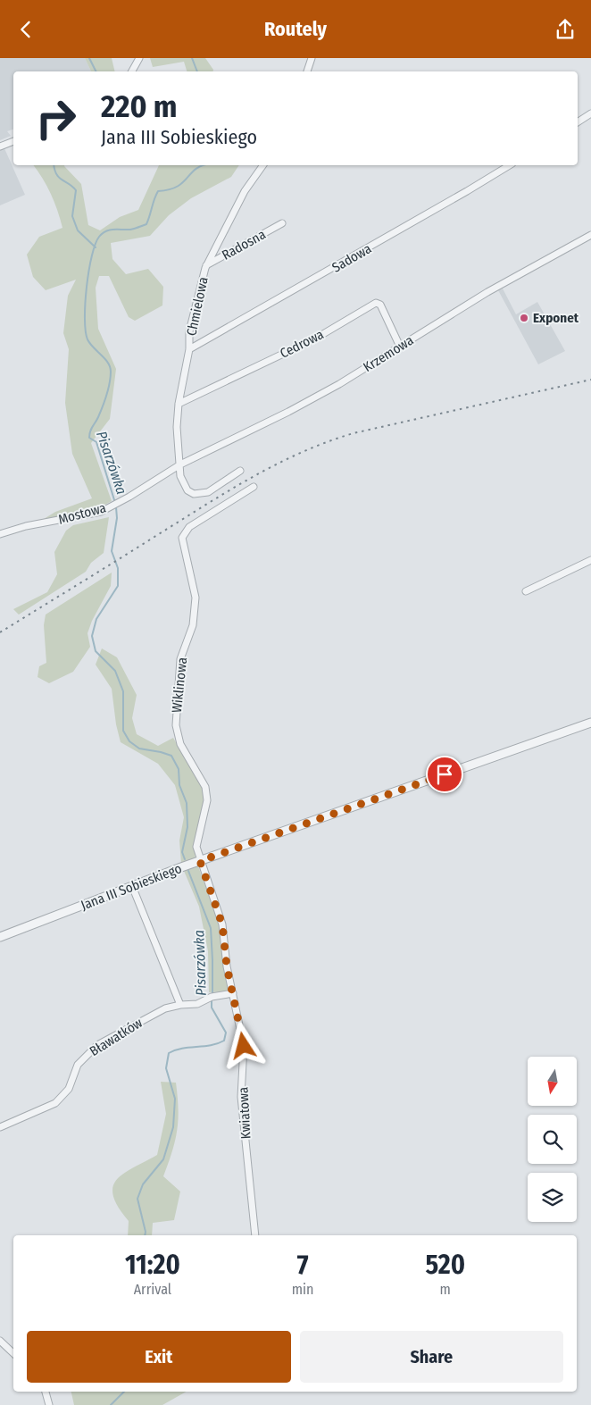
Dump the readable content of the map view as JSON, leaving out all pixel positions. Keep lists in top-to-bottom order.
{
  "streets": {
    "street": [
      "Radosna",
      "Sadowa",
      "Chmielowa",
      "Cedrowa",
      "Krzemowa",
      "Mostowa",
      "Wiklinowa",
      "Jana III Sobieskiego",
      "Bławatków",
      "Kwiatowa"
    ]
  },
  "crossings": [
    ["Radosna", "Chmielowa"],
    ["Sadowa", "Chmielowa"],
    ["Chmielowa", "Cedrowa"],
    ["Chmielowa", "Krzemowa"],
    ["Chmielowa", "Mostowa"],
    ["Cedrowa", "Krzemowa"],
    ["Krzemowa", "Mostowa"],
    ["Wiklinowa", "Jana III Sobieskiego"],
    ["Wiklinowa", "Kwiatowa"],
    ["Jana III Sobieskiego", "Kwiatowa"],
    ["Bławatków", "Kwiatowa"]
  ],
  "water": ["Pisarzówka"],
  "places": ["Exponet"],
  "north": "bottom",
  "page": {
    "header": "Routely",
    "turn": ["220 m", "Jana III Sobieskiego"],
    "eta": [
      "11:20",
      "Arrival",
      "7",
      "min",
      "520",
      "m"
    ],
    "buttons": ["Exit", "Share"]
  }
}
